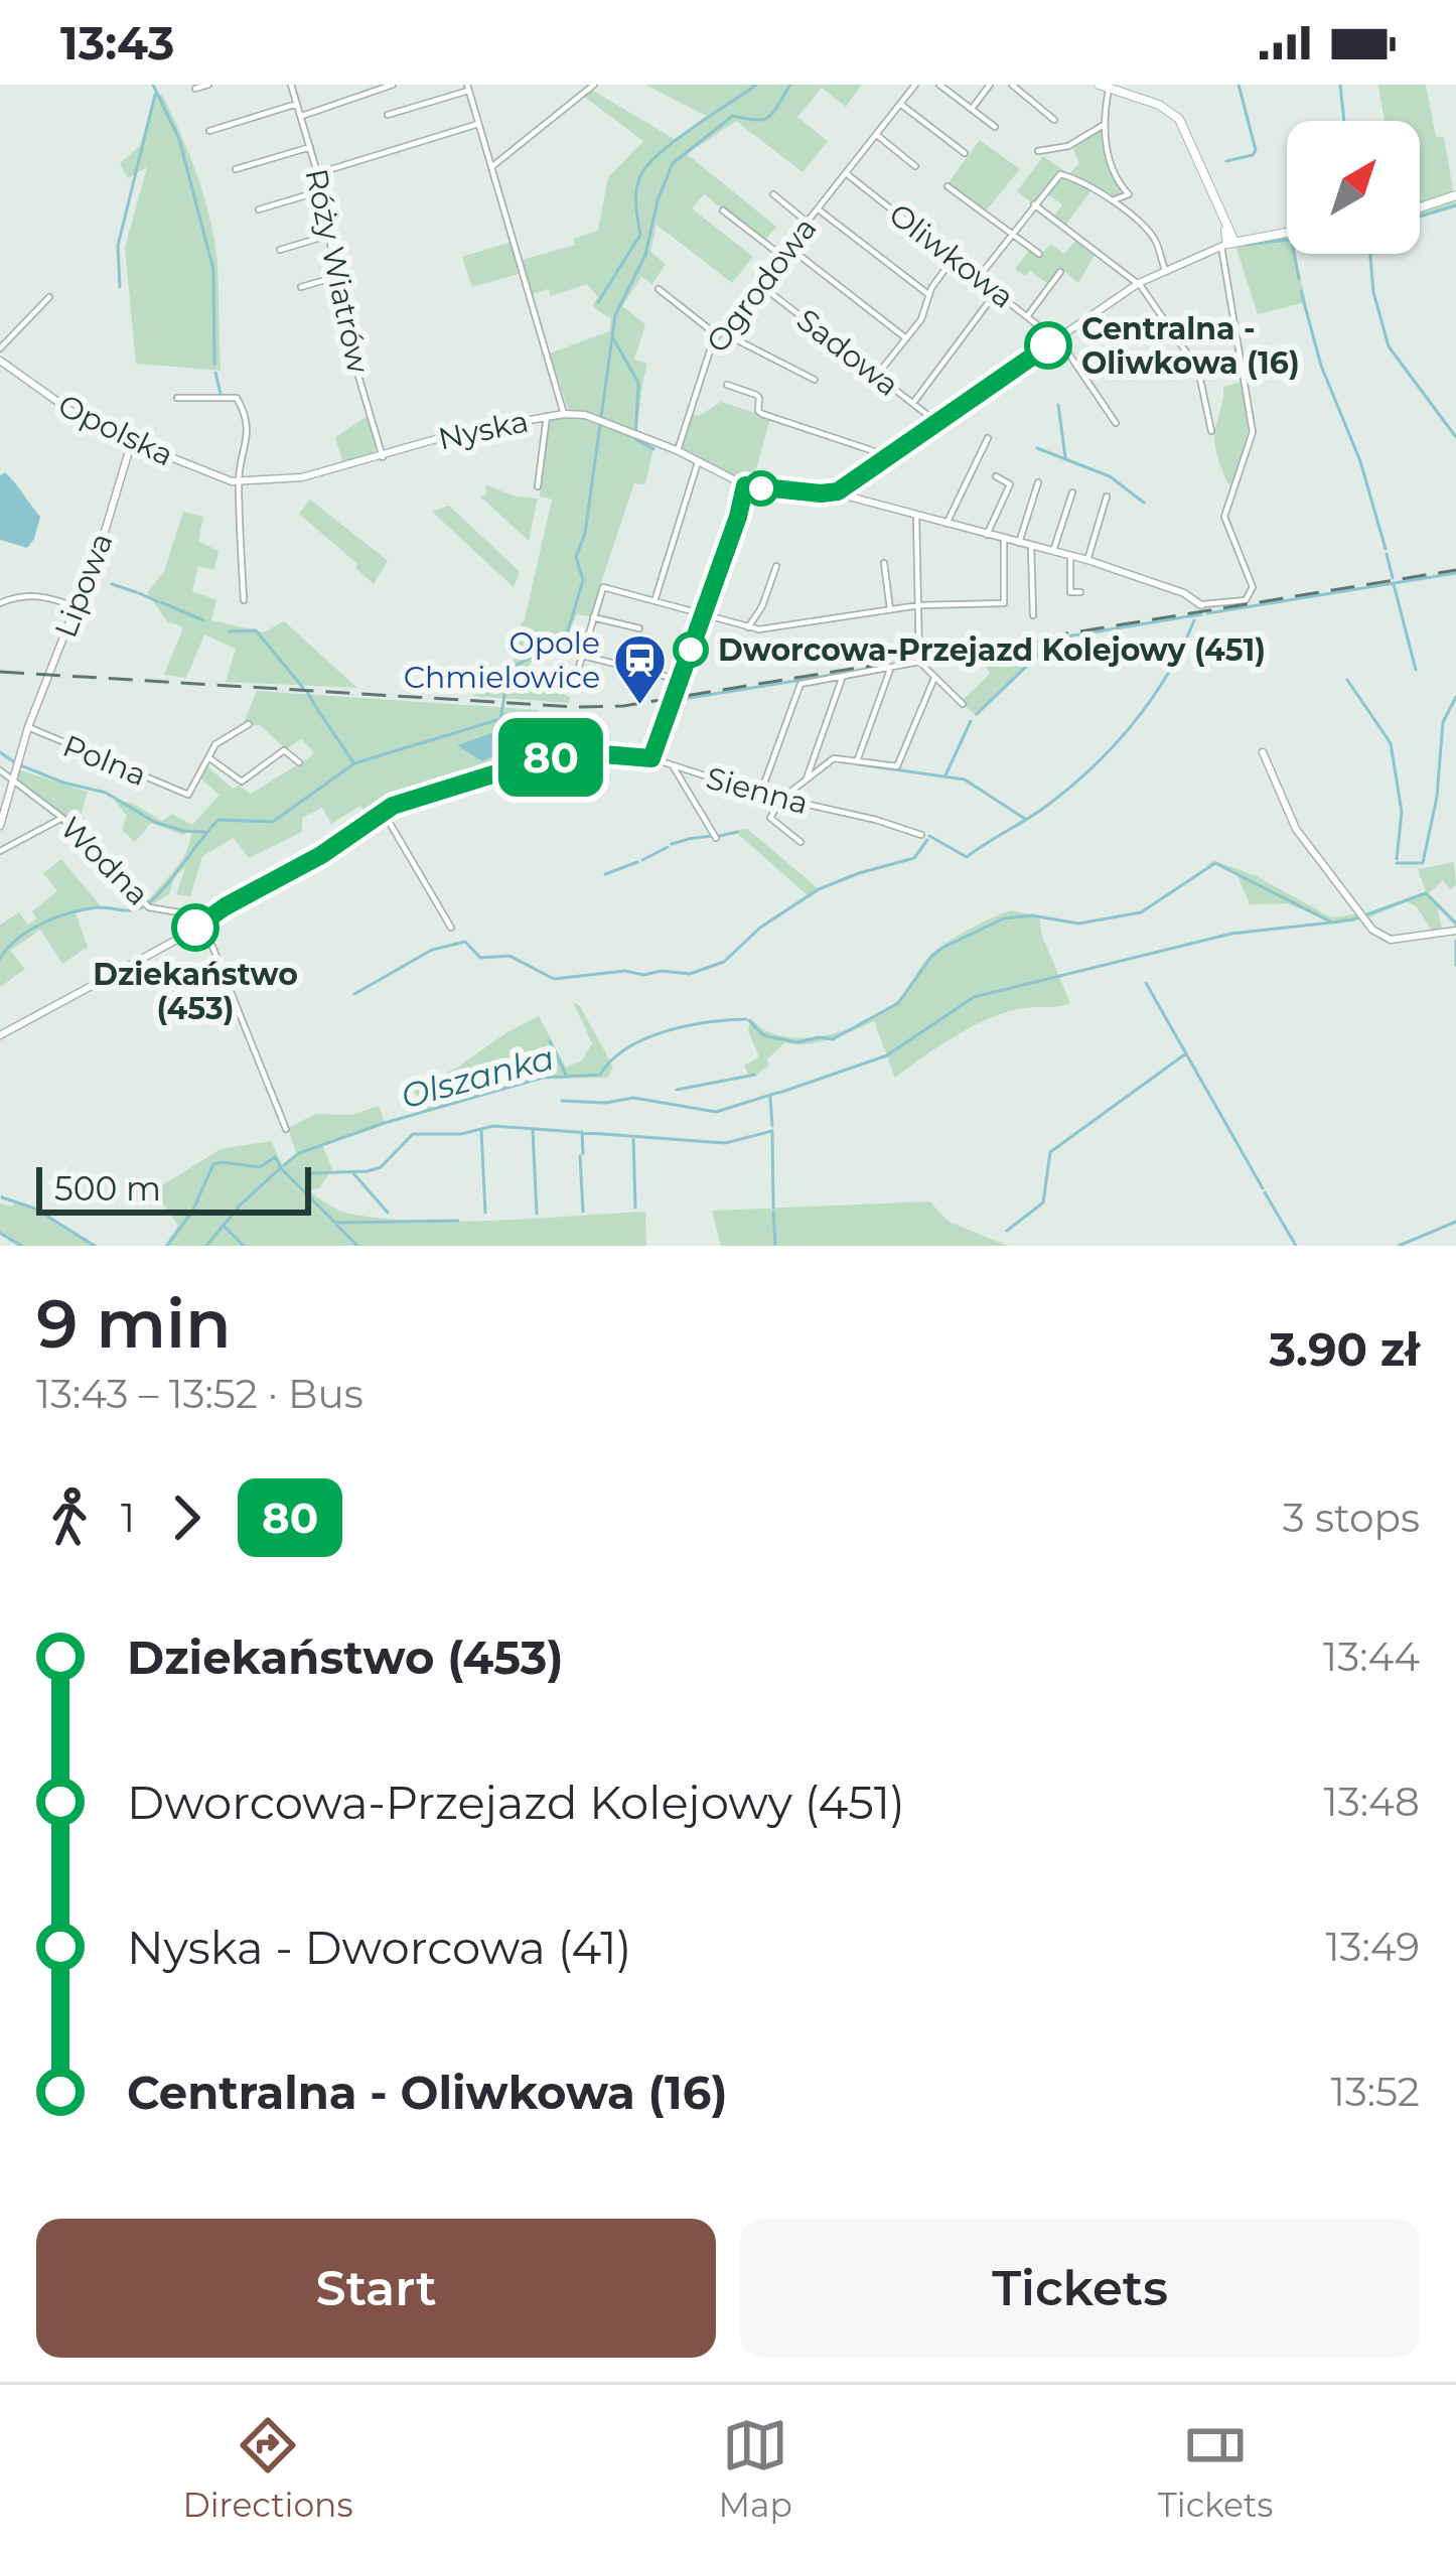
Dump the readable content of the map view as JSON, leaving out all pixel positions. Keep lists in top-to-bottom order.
{
  "streets": {
    "street": [
      "Oliwkowa",
      "Róży Wiatrów",
      "Ogrodowa",
      "Sadowa",
      "Opolska",
      "Nyska",
      "Lipowa",
      "Polna",
      "Sienna",
      "Wodna"
    ]
  },
  "crossings": [
    ["Oliwkowa", "Ogrodowa"],
    ["Róży Wiatrów", "Nyska"],
    ["Ogrodowa", "Sadowa"],
    ["Ogrodowa", "Nyska"],
    ["Opolska", "Nyska"],
    ["Opolska", "Lipowa"],
    ["Lipowa", "Polna"],
    ["Polna", "Wodna"]
  ],
  "water": ["Olszanka"],
  "places": {
    "other": ["Centralna - Oliwkowa (16)", "Dworcowa-Przejazd Kolejowy (451)", "Dziekaństwo (453)"],
    "station": ["Opole Chmielowice"]
  },
  "lines": ["bus line 80"],
  "scale_bar": "500 m",
  "north": "top right",
  "page": {
    "status": "13:43",
    "on_map": "80",
    "scale": "500 m",
    "heading": ["9 min", "13:43 – 13:52 · Bus", "3.90 zł"],
    "legs": ["1", "80", "3 stops"],
    "list": [
      {
        "name": "Dziekaństwo (453)",
        "value": "13:44"
      },
      {
        "name": "Dworcowa-Przejazd Kolejowy (451)",
        "value": "13:48"
      },
      {
        "name": "Nyska - Dworcowa (41)",
        "value": "13:49"
      },
      {
        "name": "Centralna - Oliwkowa (16)",
        "value": "13:52"
      }
    ],
    "buttons": ["Start", "Tickets"],
    "tabs": ["Directions", "Map", "Tickets"]
  }
}
